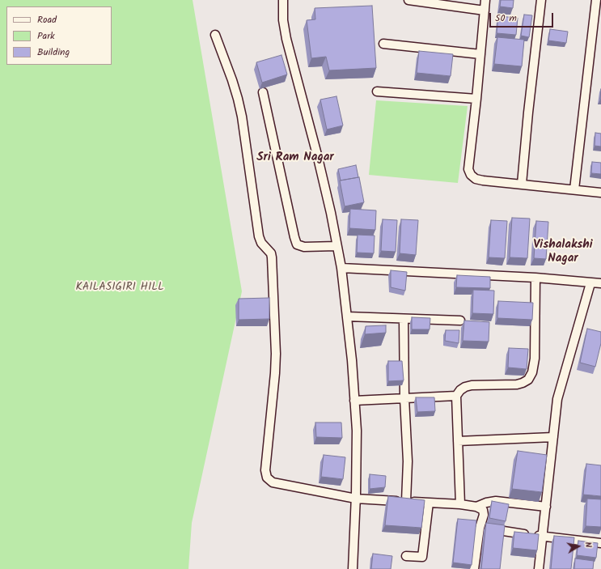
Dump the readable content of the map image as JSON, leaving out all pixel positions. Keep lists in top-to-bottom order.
{
  "districts": ["Sri Ram Nagar", "Vishalakshi Nagar"],
  "parks": ["KAILASIGIRI HILL"],
  "legend": ["Road", "Park", "Building"],
  "scale_bar": "50 m",
  "north": "right"
}
